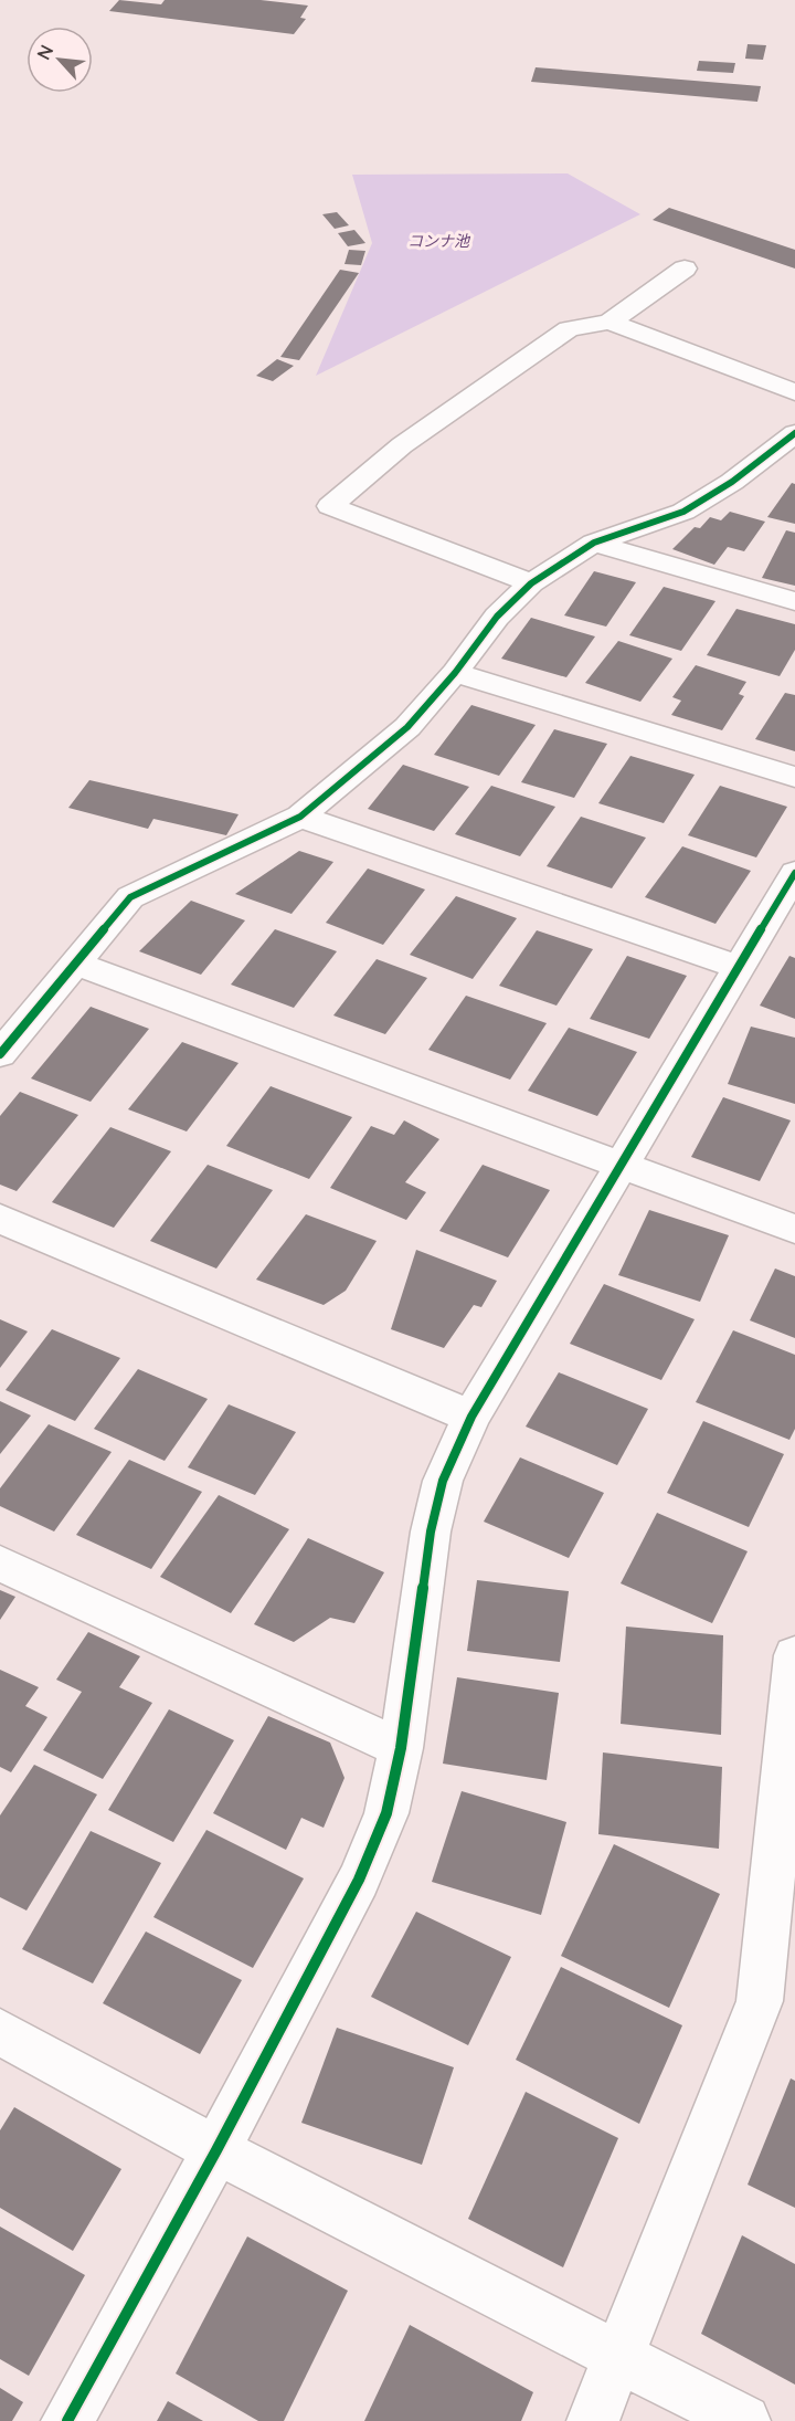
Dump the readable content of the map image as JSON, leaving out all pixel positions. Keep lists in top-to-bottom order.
{
  "water": ["コンナ池"],
  "north": "top left"
}
